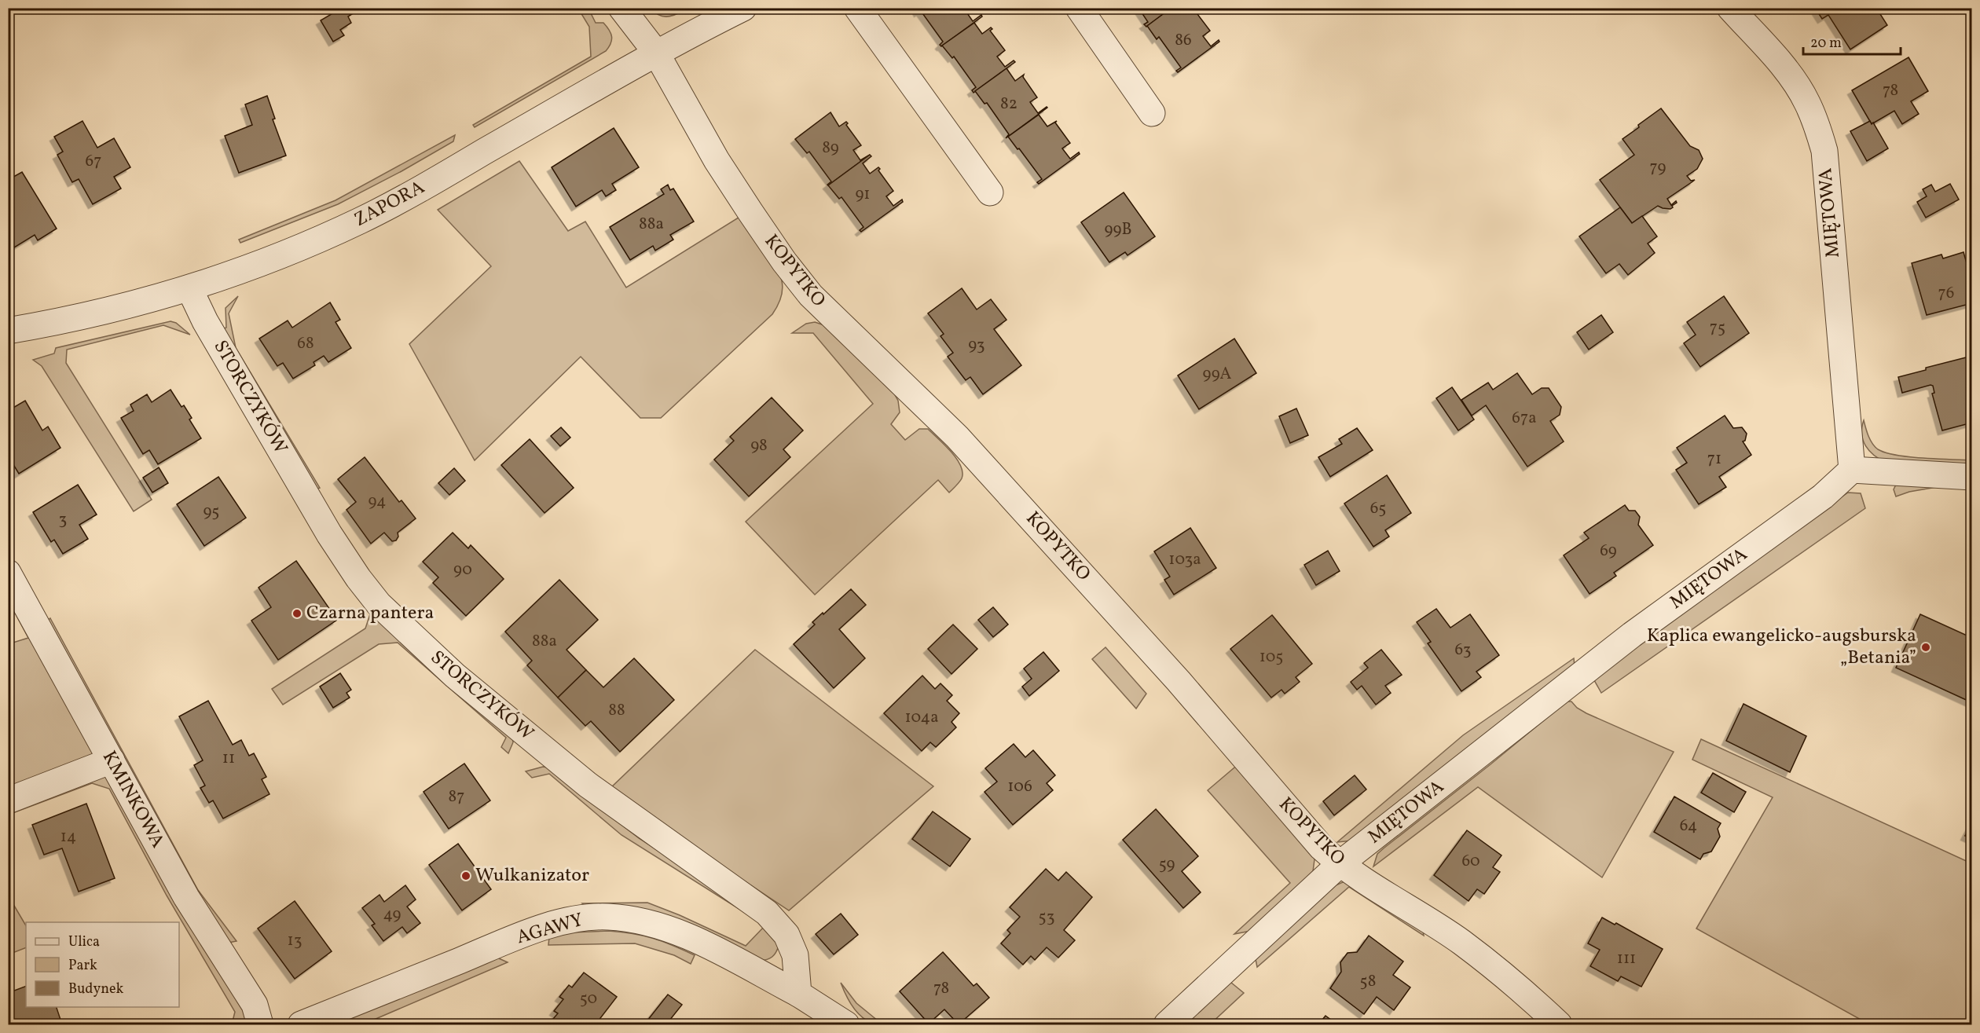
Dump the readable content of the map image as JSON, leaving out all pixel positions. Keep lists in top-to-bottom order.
{
  "streets": {
    "street": [
      "ZAPORA",
      "MIĘTOWA",
      "KOPYTKO",
      "STORCZYKÓW",
      "KMINKOWA",
      "AGAWY"
    ]
  },
  "crossings": [
    ["ZAPORA", "KOPYTKO"],
    ["ZAPORA", "STORCZYKÓW"],
    ["MIĘTOWA", "KOPYTKO"],
    ["STORCZYKÓW", "AGAWY"]
  ],
  "places": ["Czarna pantera", "Kaplica ewangelicko-augsburska „Betania”", "Wulkanizator"],
  "house_numbers": [
    "86",
    "78",
    "82",
    "89",
    "67",
    "79",
    "91",
    "88a",
    "99B",
    "76",
    "75",
    "68",
    "93",
    "99A",
    "67a",
    "98",
    "71",
    "94",
    "65",
    "95",
    "3",
    "69",
    "103a",
    "90",
    "88a",
    "63",
    "105",
    "88",
    "104a",
    "11",
    "106",
    "87",
    "64",
    "14",
    "60",
    "59",
    "49",
    "53",
    "13",
    "111",
    "58",
    "78",
    "50"
  ],
  "legend": ["Ulica", "Park", "Budynek"],
  "scale_bar": "20 m"
}
